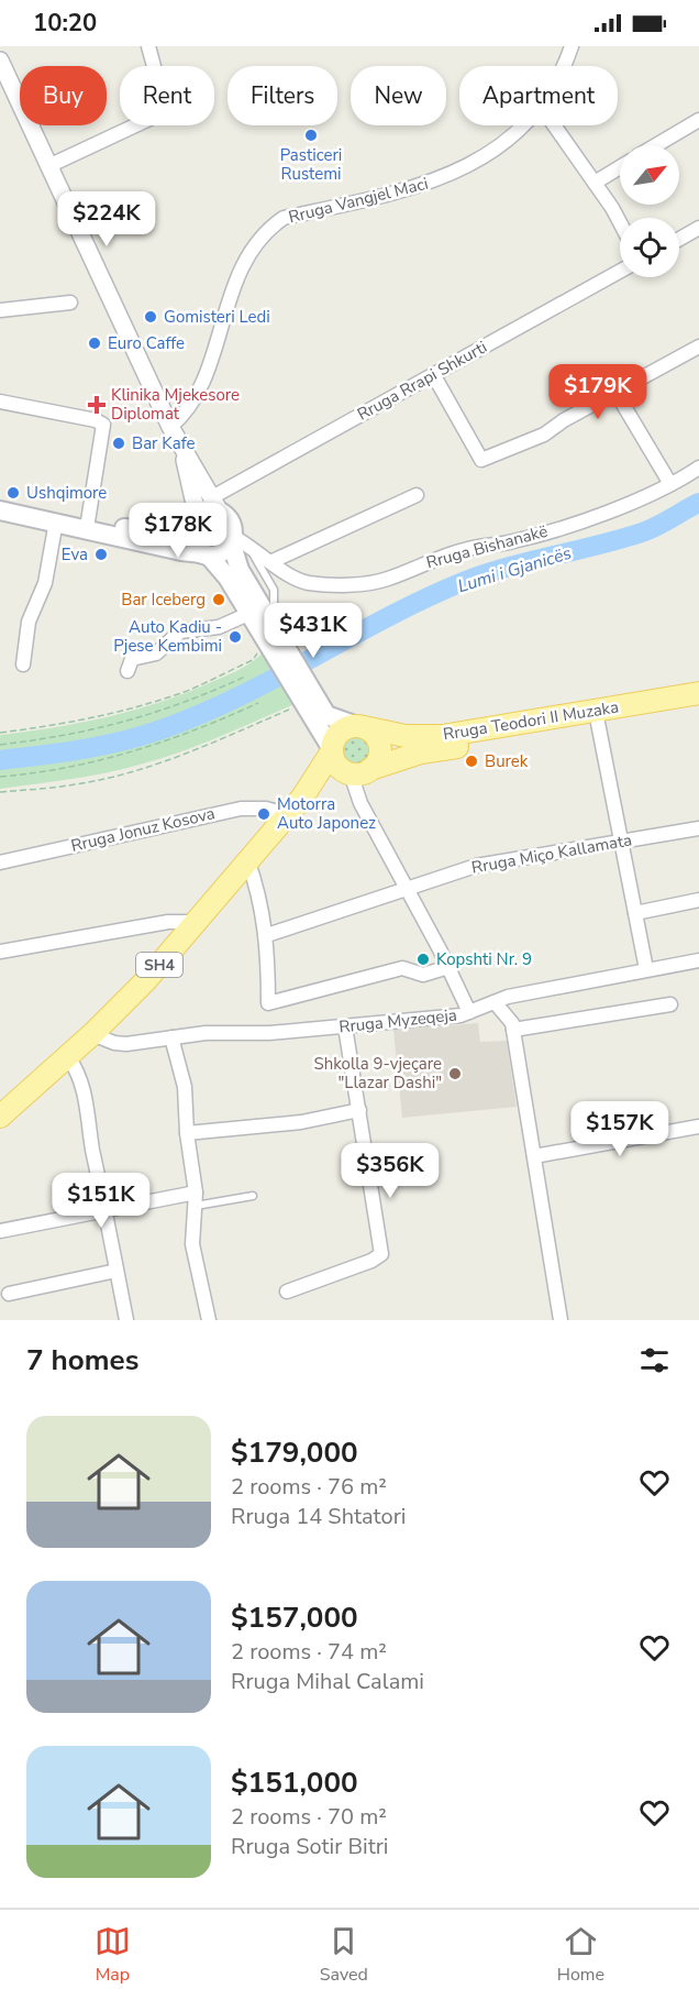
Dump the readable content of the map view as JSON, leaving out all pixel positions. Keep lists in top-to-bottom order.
{
  "streets": {
    "main road": ["Rruga Teodori II Muzaka", "SH4"],
    "street": [
      "Rruga Vangjel Maci",
      "Rruga Rrapi Shkurti",
      "Rruga Bishanakë",
      "Rruga Jonuz Kosova",
      "Rruga Miço Kallamata",
      "Rruga Myzeqeja"
    ]
  },
  "crossings": [
    ["Rruga Rrapi Shkurti", "Rruga Bishanakë"],
    ["Rruga Teodori II Muzaka", "SH4"],
    ["Rruga Jonuz Kosova", "SH4"],
    ["SH4", "Rruga Myzeqeja"]
  ],
  "water": ["Lumi i Gjanicës"],
  "places": {
    "other": [
      "Pasticeri Rustemi",
      "Gomisteri Ledi",
      "Euro Caffe",
      "Bar Kafe",
      "Ushqimore",
      "Eva",
      "Bar Iceberg",
      "Auto Kadiu - Pjese Kembimi",
      "Burek",
      "Motorra Auto Japonez",
      "Kopshti Nr. 9",
      "Shkolla 9-vjeçare \"Llazar Dashi\""
    ],
    "health": ["Klinika Mjekesore Diplomat"]
  },
  "north": "top right",
  "page": {
    "status": "10:20",
    "chip": [
      "Buy",
      "Rent",
      "Filters",
      "New",
      "Apartment"
    ],
    "price": [
      "$224K",
      "$179K",
      "$178K",
      "$431K",
      "$157K",
      "$356K",
      "$151K"
    ],
    "heading": "7 homes",
    "list": [
      {
        "name": "$179,000",
        "note": "2 rooms · 76 m² · Rruga 14 Shtatori"
      },
      {
        "name": "$157,000",
        "note": "2 rooms · 74 m² · Rruga Mihal Calami"
      },
      {
        "name": "$151,000",
        "note": "2 rooms · 70 m² · Rruga Sotir Bitri"
      }
    ],
    "tabs": ["Map", "Saved", "Home"]
  }
}
